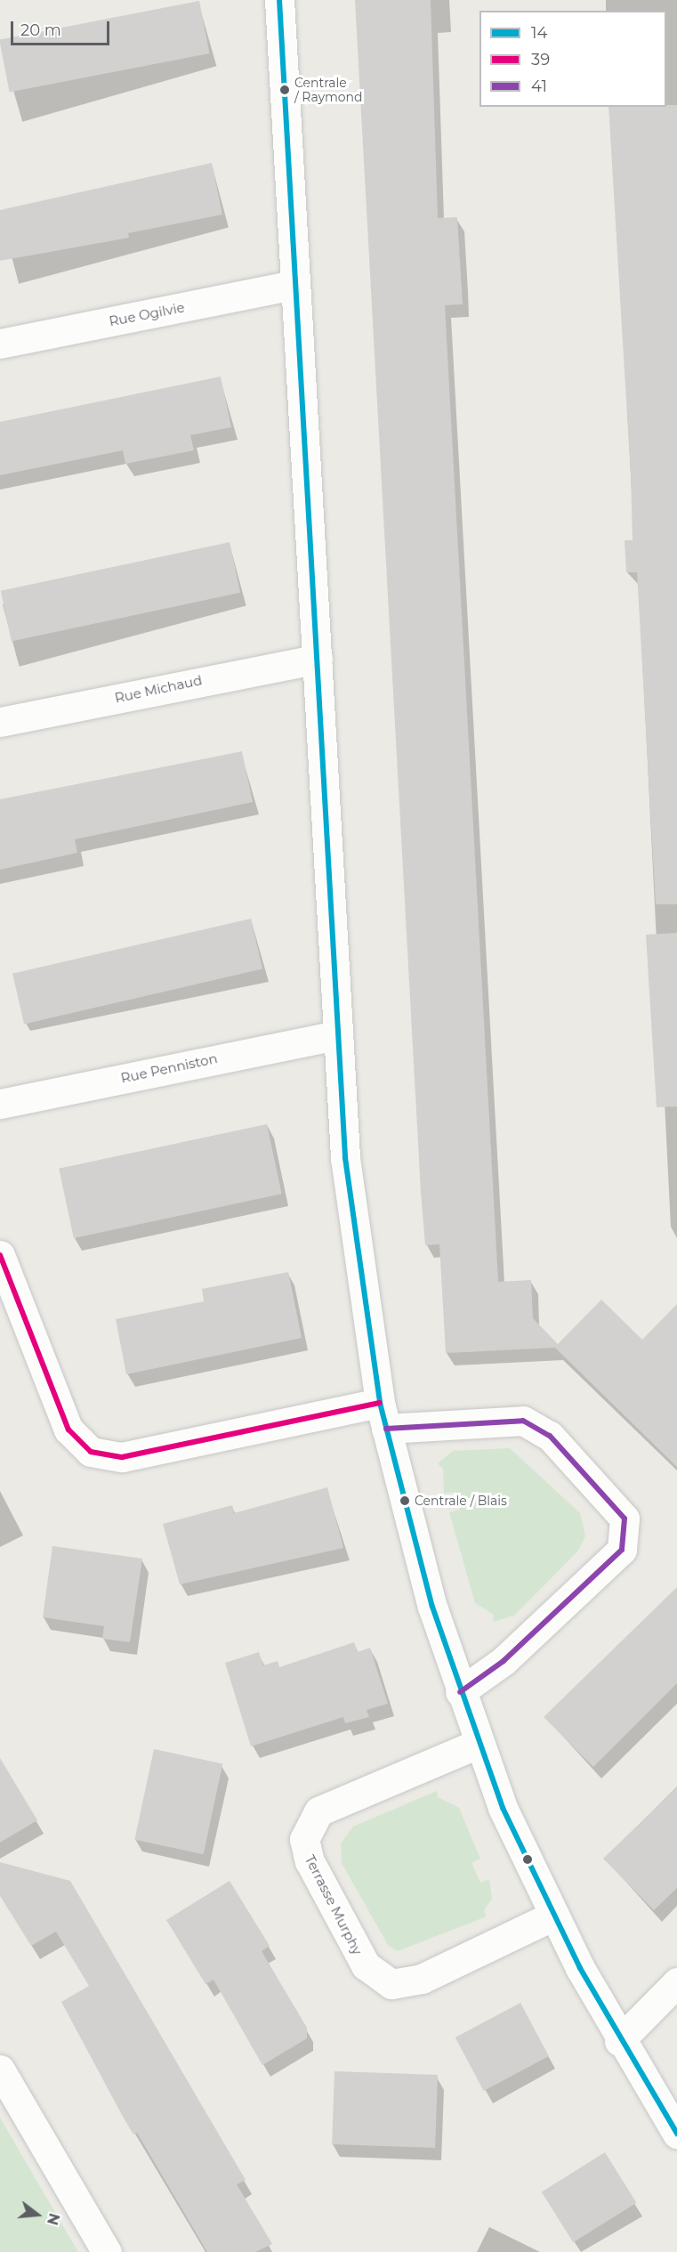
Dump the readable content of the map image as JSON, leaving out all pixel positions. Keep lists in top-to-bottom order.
{
  "streets": {
    "street": [
      "Rue Ogilvie",
      "Rue Michaud",
      "Rue Penniston",
      "Terrasse Murphy"
    ]
  },
  "places": ["Centrale / Raymond", "Centrale / Blais"],
  "lines": ["transit line 14", "transit line 39", "transit line 41"],
  "legend": ["14", "39", "41"],
  "scale_bar": "20 m",
  "north": "right"
}
